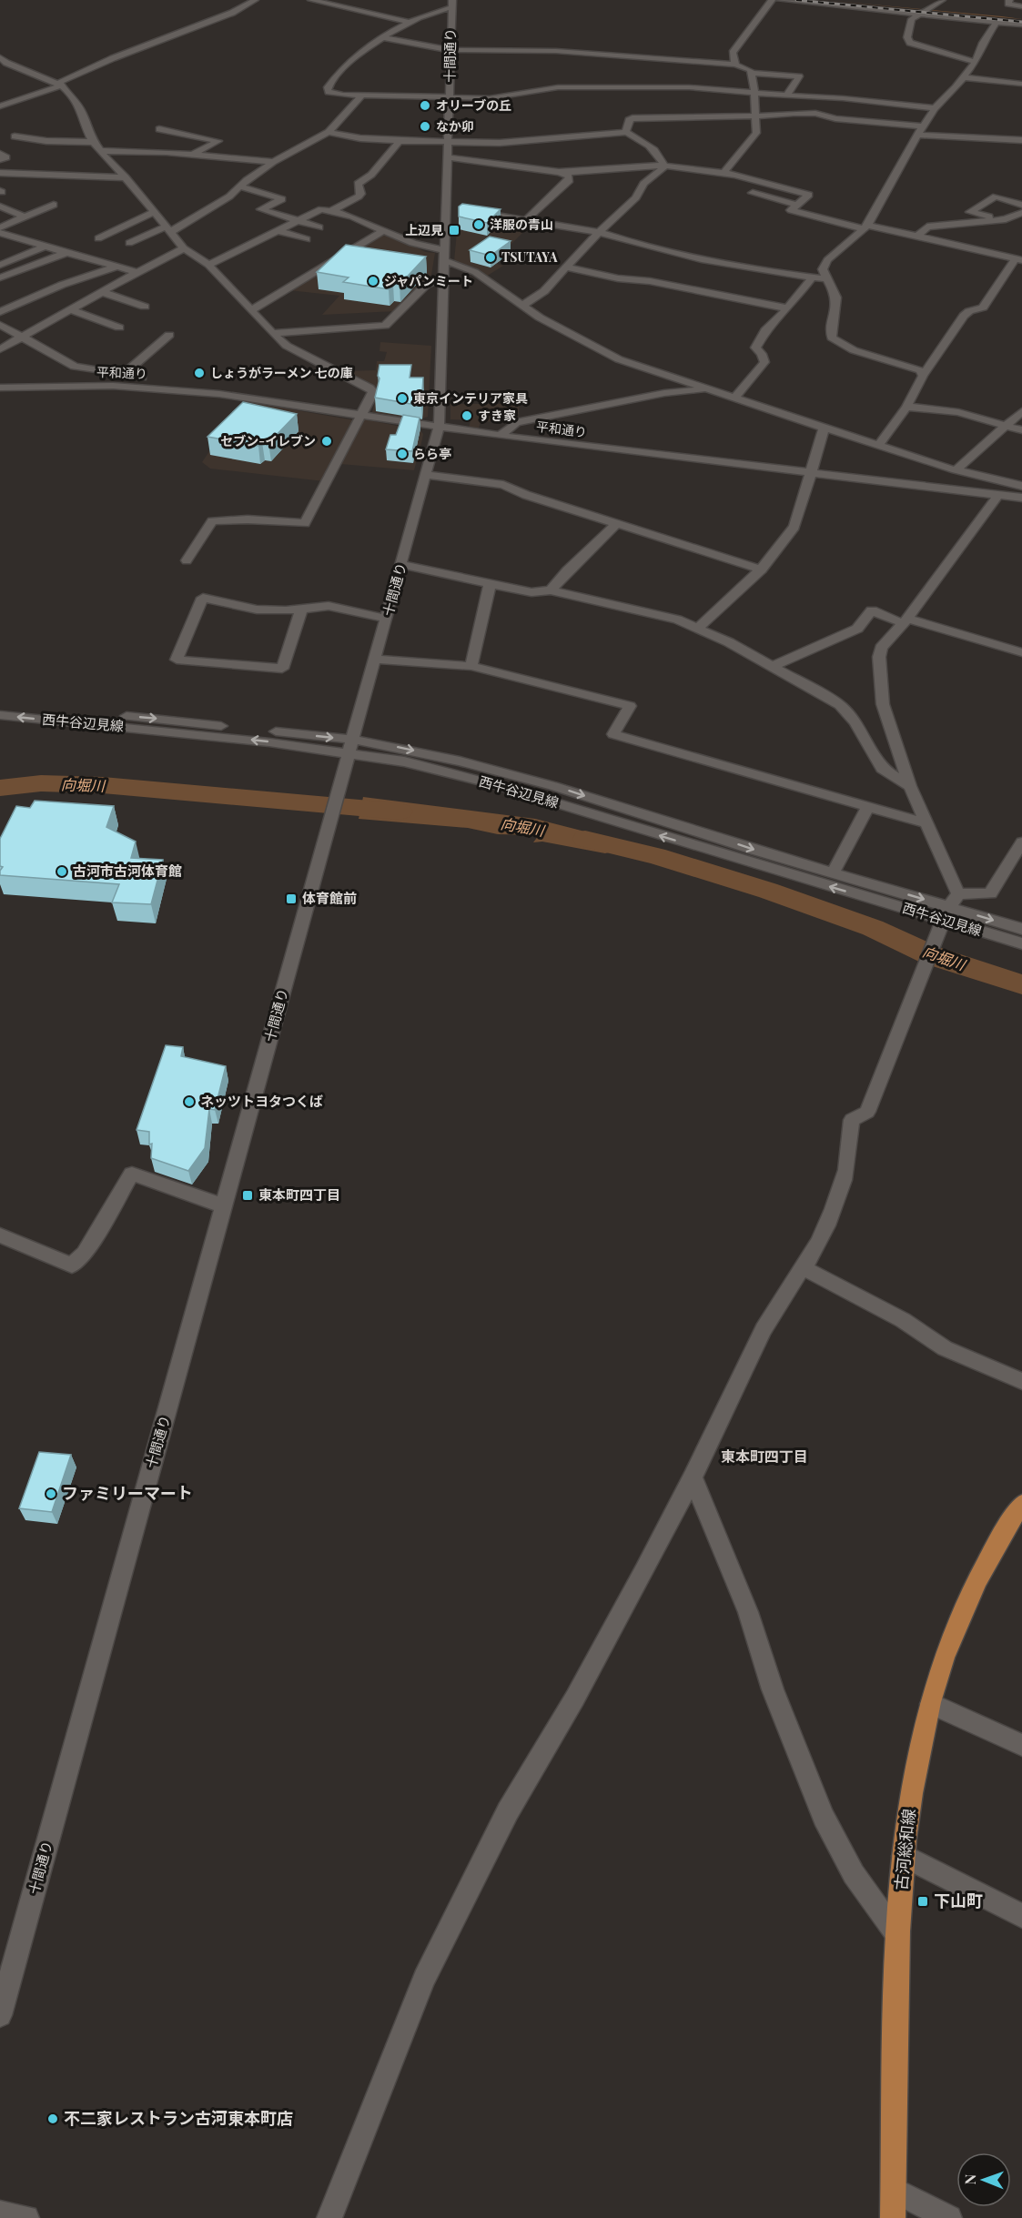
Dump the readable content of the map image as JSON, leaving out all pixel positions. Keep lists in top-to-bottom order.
{
  "streets": {
    "main road": ["古河総和線"],
    "street": ["十間通り", "平和通り", "西牛谷辺見線"]
  },
  "crossings": [
    ["十間通り", "平和通り"],
    ["十間通り", "西牛谷辺見線"]
  ],
  "districts": ["東本町四丁目"],
  "water": ["向堀川"],
  "places": {
    "other": [
      "オリーブの丘",
      "なか卯",
      "洋服の青山",
      "TSUTAYA",
      "ジャパンミート",
      "しょうがラーメン 七の庫",
      "東京インテリア家具",
      "すき家",
      "セブン-イレブン",
      "らら亭",
      "古河市古河体育館",
      "ネッツトヨタつくば",
      "ファミリーマート",
      "不二家レストラン古河東本町店"
    ],
    "transit": [
      "上辺見",
      "体育館前",
      "東本町四丁目",
      "下山町"
    ]
  },
  "north": "left"
}
